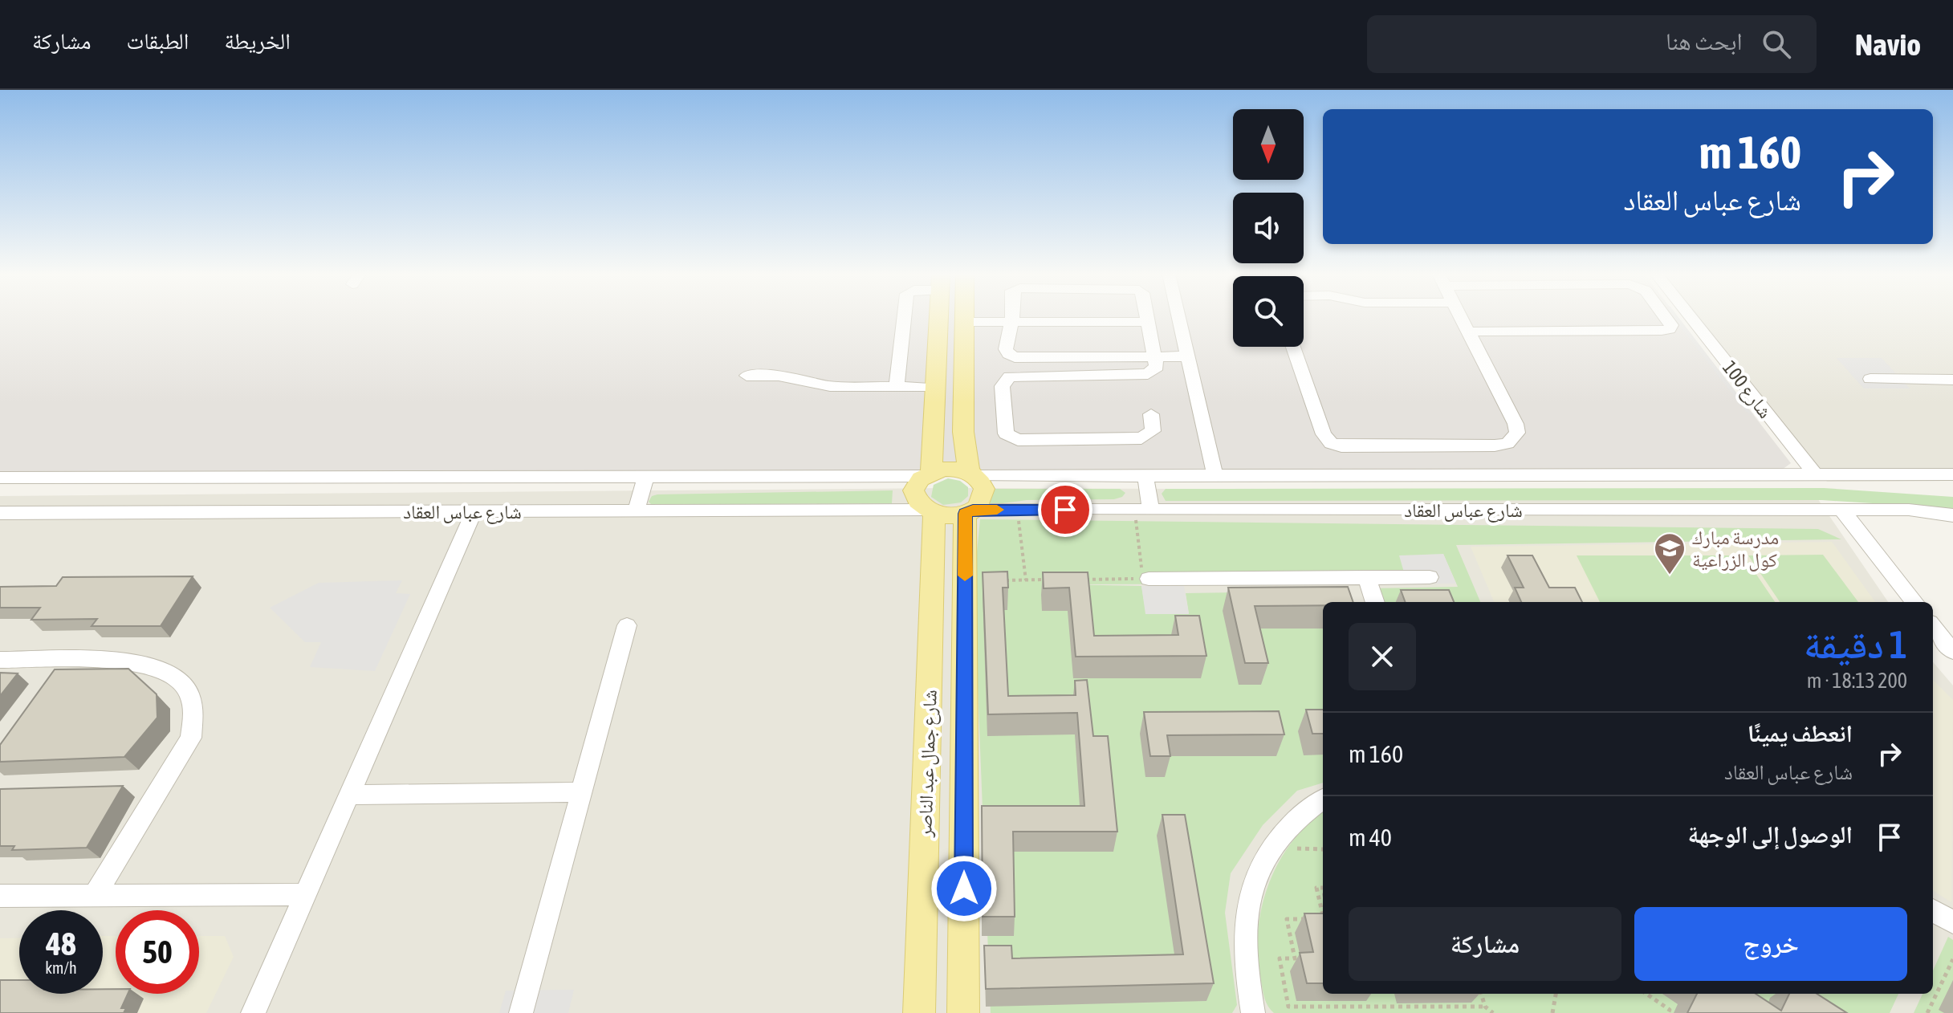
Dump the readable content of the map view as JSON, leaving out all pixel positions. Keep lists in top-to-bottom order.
{
  "streets": {
    "main road": ["شارع جمال عبد الناصر"],
    "street": ["شارع 100", "شارع عباس العقاد"]
  },
  "crossings": [
    ["شارع 100", "شارع عباس العقاد"],
    ["شارع عباس العقاد", "شارع جمال عبد الناصر"]
  ],
  "places": {
    "school or university": ["مدرسة مبارك كول الزراعية"]
  },
  "north": "bottom",
  "page": {
    "header": "Navio",
    "search": "ابحث هنا",
    "nav": ["الخريطة", "الطبقات", "مشاركة"],
    "turn": ["160 m", "شارع عباس العقاد"],
    "heading": ["1 دقيقة", "200 m · 18:13"],
    "list": [
      {
        "name": "انعطف يمينًا",
        "note": "شارع عباس العقاد",
        "value": "160 m"
      },
      {
        "name": "الوصول إلى الوجهة",
        "value": "40 m"
      }
    ],
    "buttons": ["خروج", "مشاركة"],
    "speed": "48 km/h",
    "limit": "50"
  }
}
